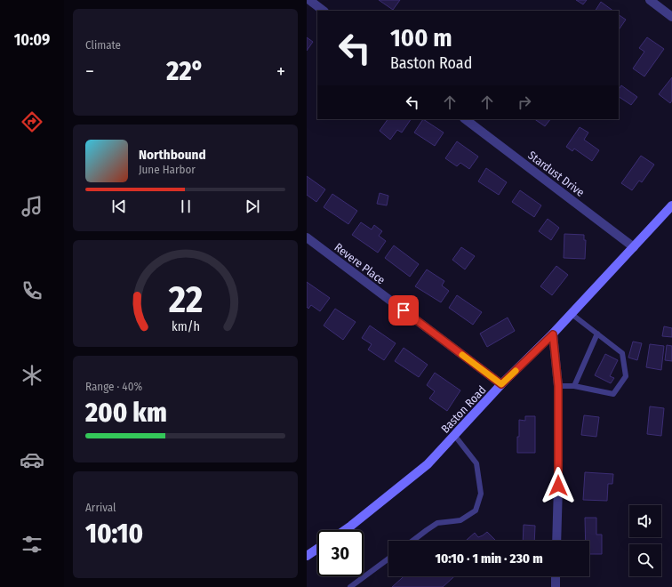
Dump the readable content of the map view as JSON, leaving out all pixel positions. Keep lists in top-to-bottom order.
{
  "streets": {
    "main road": ["Baston Road"],
    "street": ["Stardust Drive", "Revere Place"]
  },
  "crossings": [
    ["Stardust Drive", "Baston Road"],
    ["Revere Place", "Baston Road"]
  ],
  "page": {
    "tabs": "10:09",
    "tile": [
      "Climate",
      ["Range · 40%", "200 km"],
      ["Arrival", "10:10"]
    ],
    "turn": ["100 m", "Baston Road"],
    "heat": ["−", "22°", "+"],
    "song": ["Northbound", "June Harbor"],
    "limit": "30",
    "trip": "10:10 · 1 min · 230 m",
    "gauge": ["22", "km/h"]
  }
}
